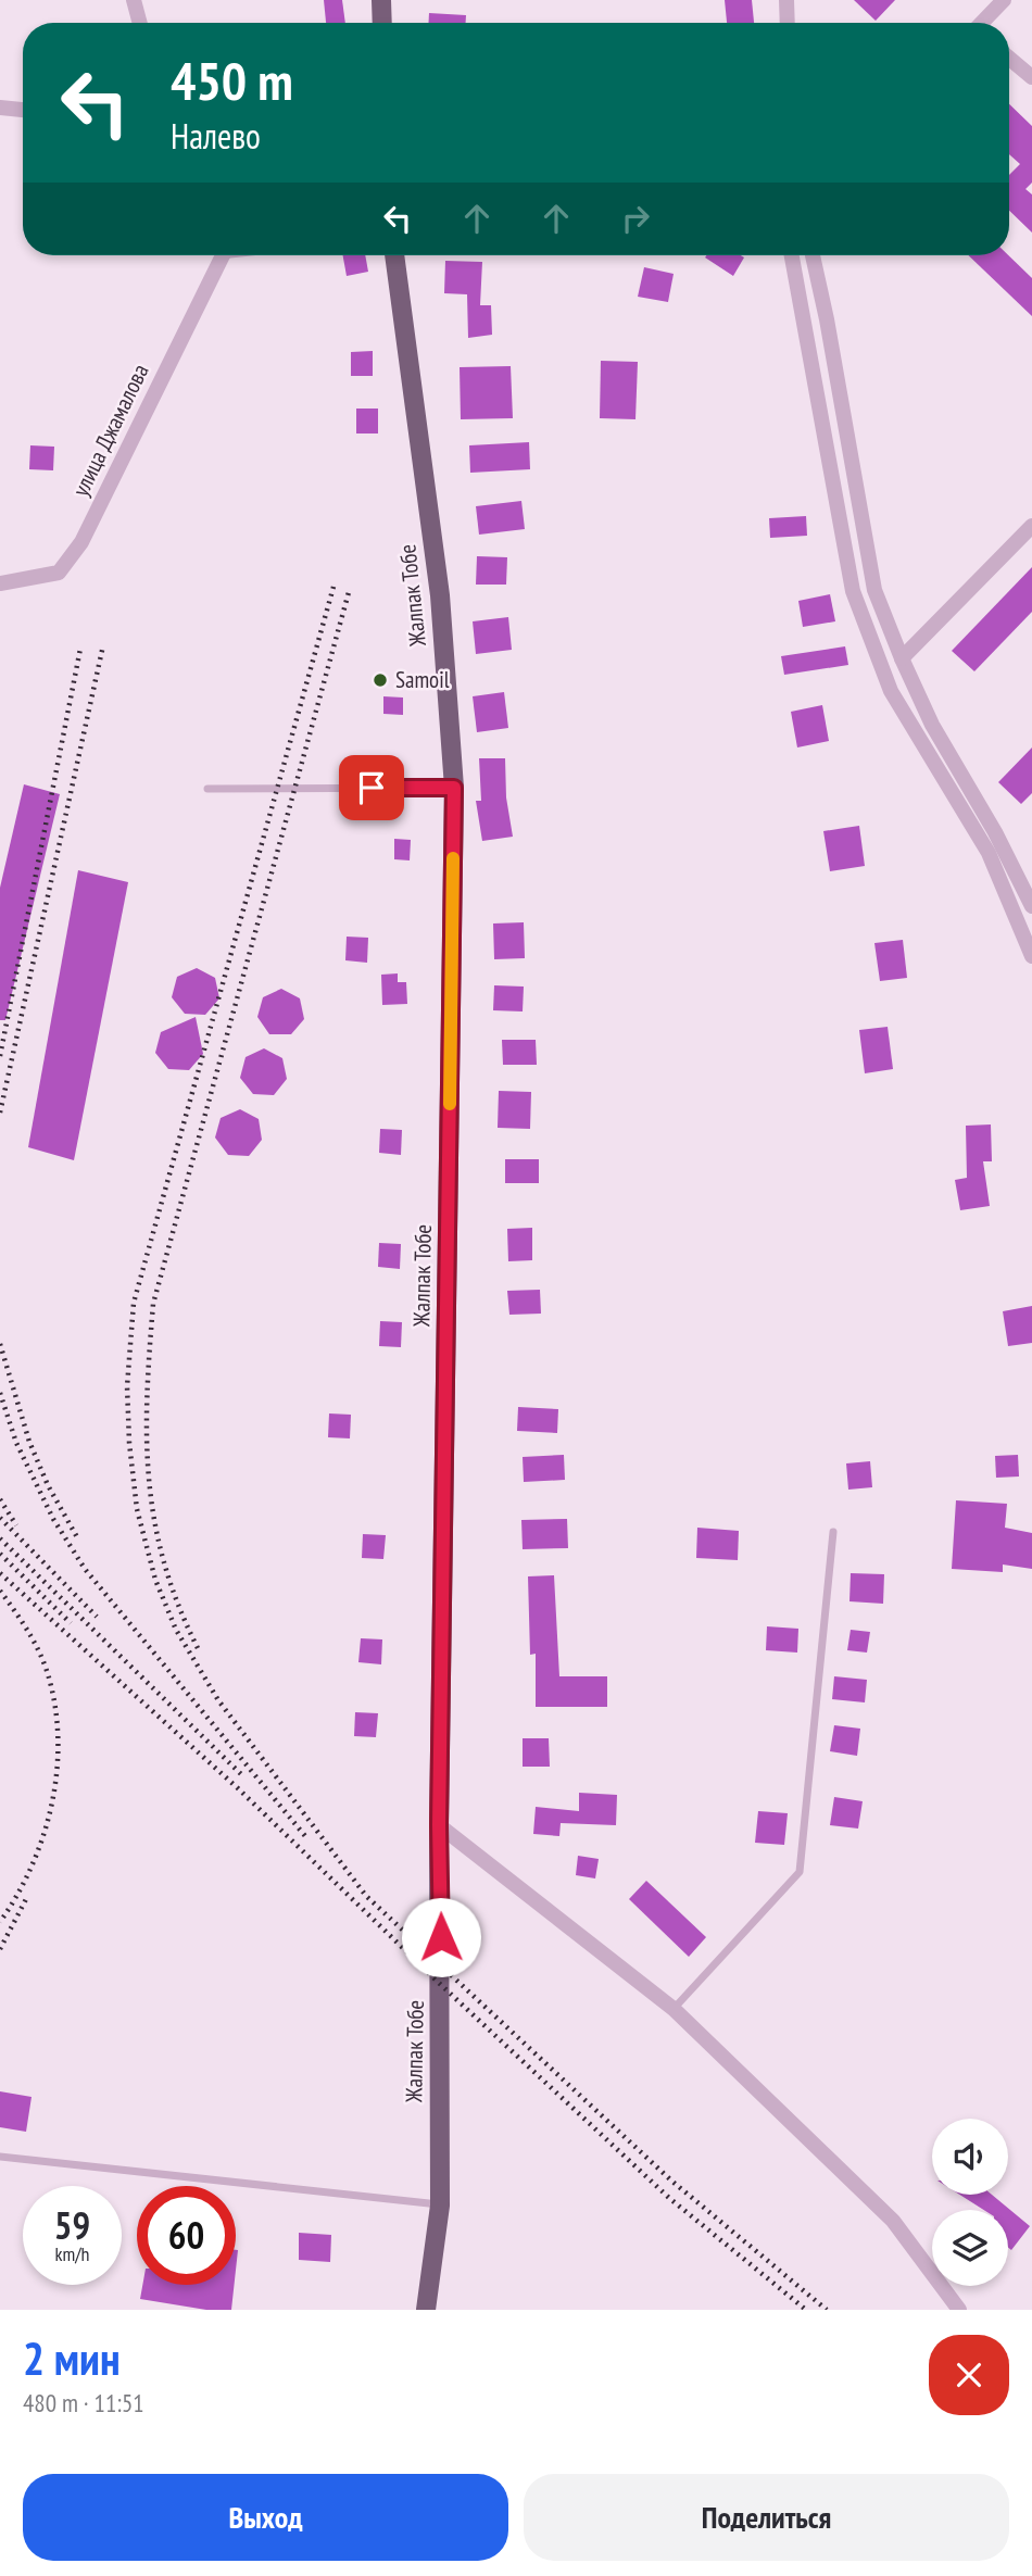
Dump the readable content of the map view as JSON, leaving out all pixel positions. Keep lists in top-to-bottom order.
{
  "streets": {
    "main road": ["Жалпак Тобе"],
    "street": ["улица Джамалова"]
  },
  "places": ["Samoil"],
  "page": {
    "turn": ["450 m", "Налево"],
    "speed": "59 km/h",
    "limit": "60",
    "heading": ["2 мин", "480 m · 11:51"],
    "buttons": ["Выход", "Поделиться"]
  }
}
